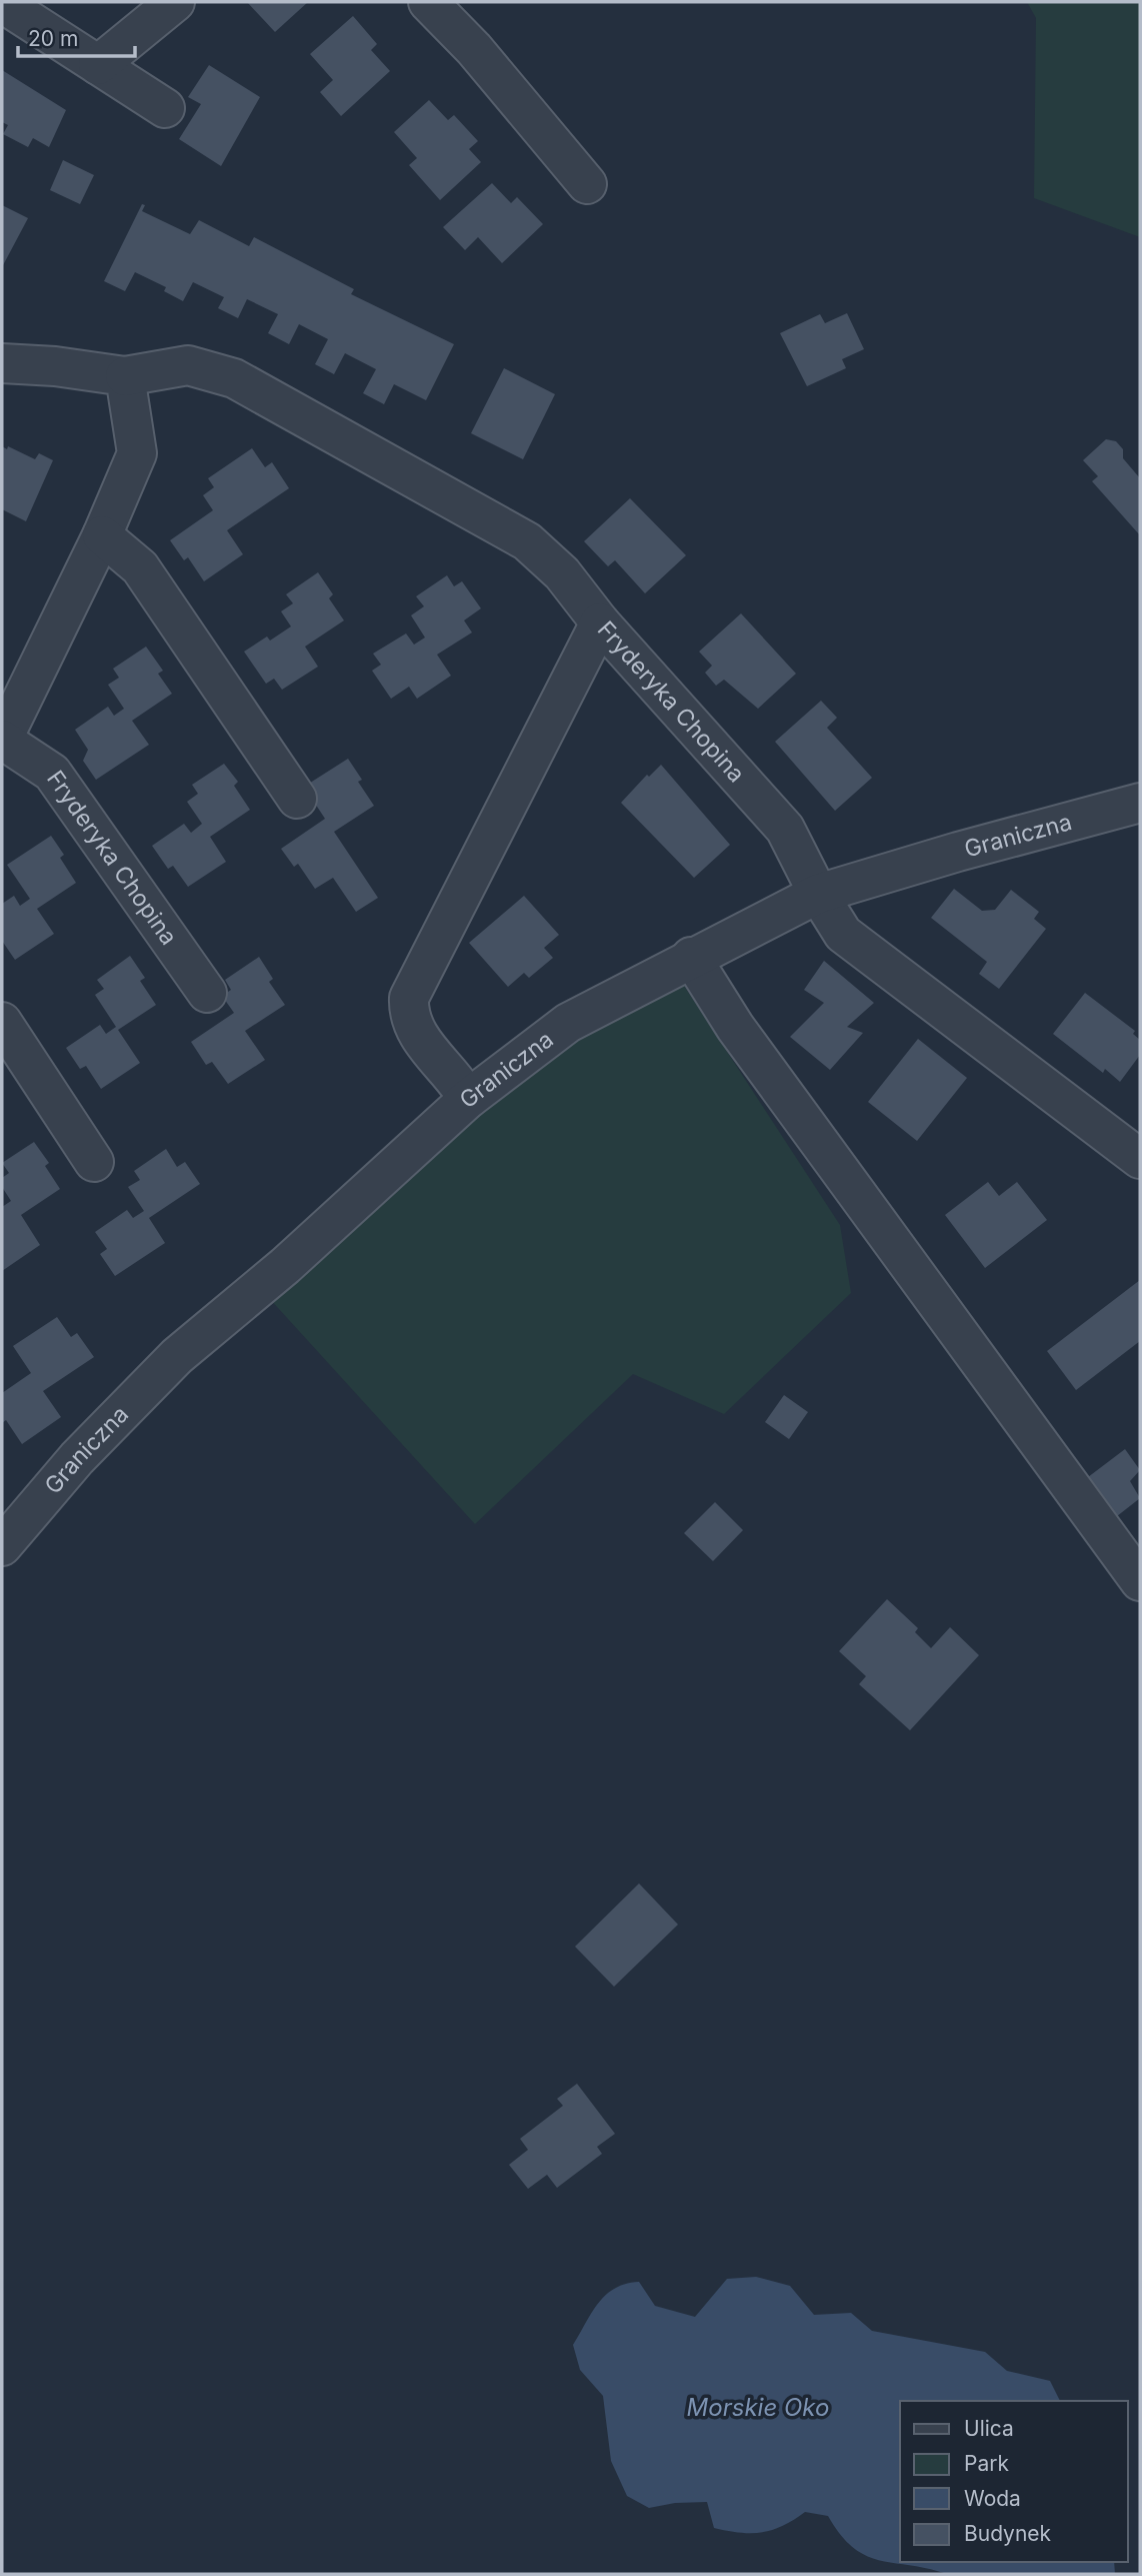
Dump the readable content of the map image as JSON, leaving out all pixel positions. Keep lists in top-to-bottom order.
{
  "streets": {
    "street": ["Fryderyka Chopina", "Graniczna"]
  },
  "crossings": [
    ["Fryderyka Chopina", "Graniczna"]
  ],
  "water": ["Morskie Oko"],
  "legend": [
    "Ulica",
    "Park",
    "Woda",
    "Budynek"
  ],
  "scale_bar": "20 m"
}
